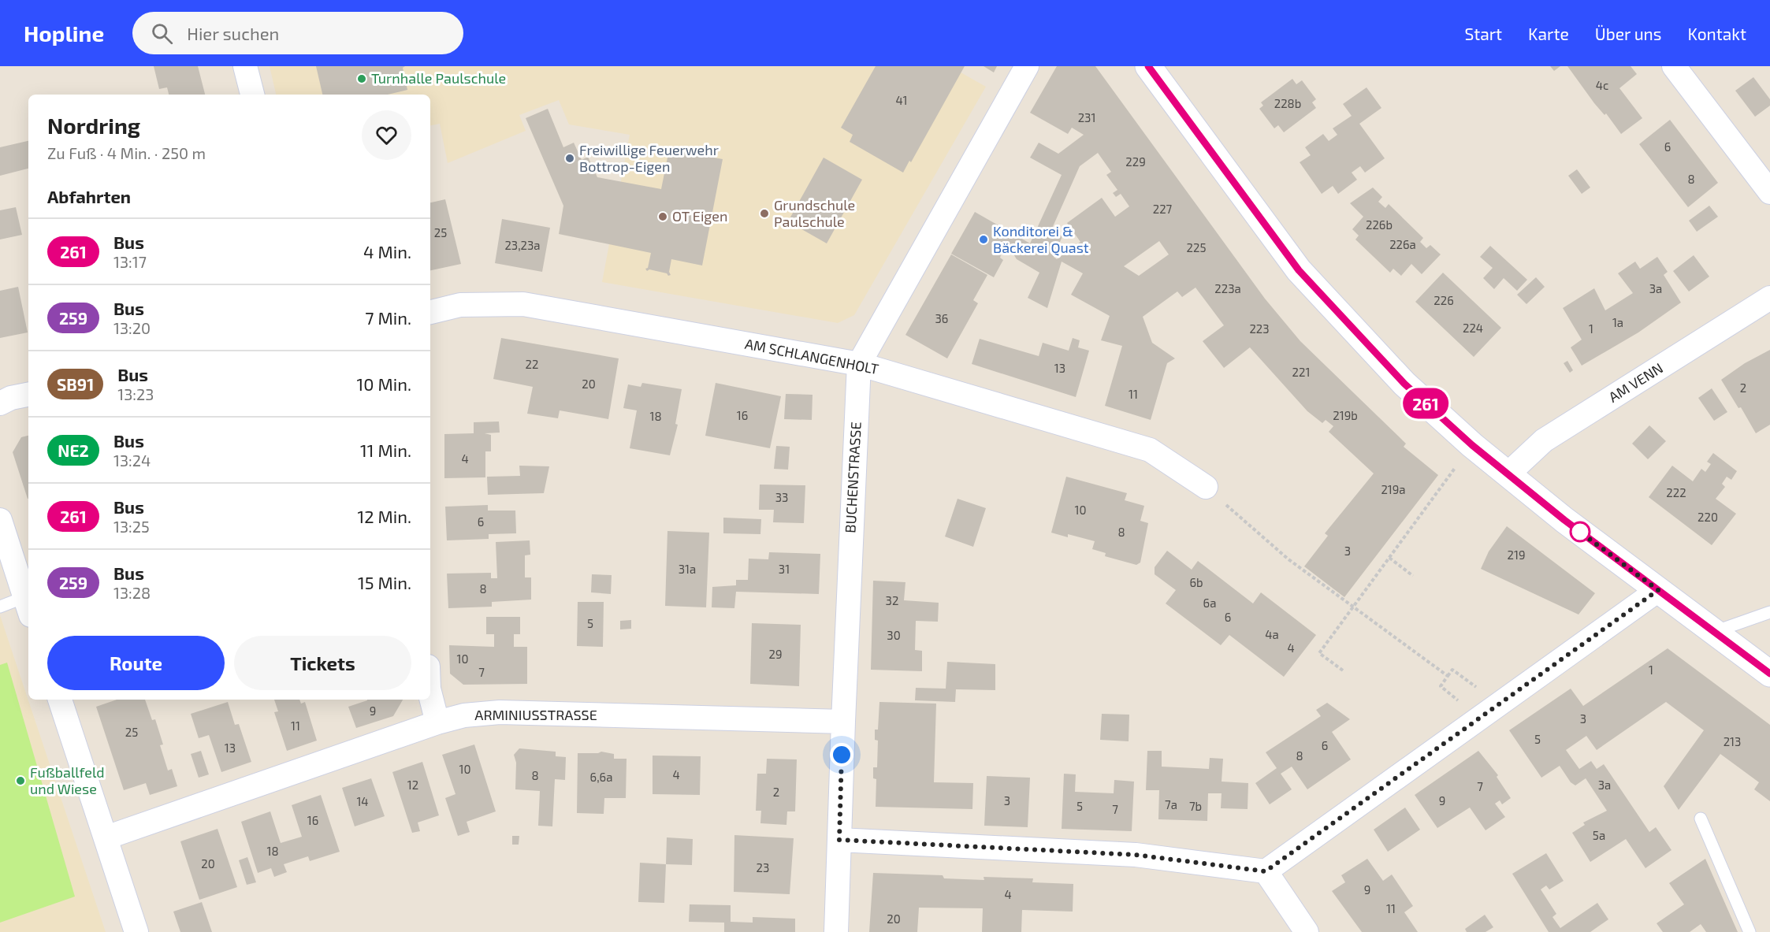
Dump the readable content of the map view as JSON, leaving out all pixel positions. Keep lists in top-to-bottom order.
{
  "streets": {
    "street": [
      "AM SCHLANGENHOLT",
      "AM VENN",
      "BUCHENSTRASSE",
      "ARMINIUSSTRASSE"
    ]
  },
  "crossings": [
    ["AM SCHLANGENHOLT", "BUCHENSTRASSE"],
    ["BUCHENSTRASSE", "ARMINIUSSTRASSE"]
  ],
  "places": [
    "Turnhalle Paulschule",
    "Freiwillige Feuerwehr Bottrop-Eigen",
    "Grundschule Paulschule",
    "OT Eigen",
    "Konditorei & Bäckerei Quast",
    "Fußballfeld und Wiese"
  ],
  "lines": ["bus line 261"],
  "house_numbers": [
    "4c",
    "41",
    "228b",
    "231",
    "6",
    "229",
    "8",
    "227",
    "226b",
    "25",
    "226a",
    "23,23a",
    "225",
    "223a",
    "3a",
    "226",
    "36",
    "1a",
    "224",
    "223",
    "1",
    "22",
    "13",
    "221",
    "20",
    "2",
    "11",
    "16",
    "219b",
    "18",
    "4",
    "219a",
    "222",
    "33",
    "10",
    "220",
    "6",
    "8",
    "3",
    "219",
    "31a",
    "31",
    "6b",
    "8",
    "32",
    "6a",
    "6",
    "5",
    "4a",
    "30",
    "4",
    "29",
    "10",
    "1",
    "7",
    "9",
    "3",
    "11",
    "25",
    "5",
    "213",
    "6",
    "13",
    "8",
    "10",
    "4",
    "8",
    "6,6a",
    "12",
    "3a",
    "7",
    "2",
    "3",
    "9",
    "14",
    "7a",
    "5",
    "7b",
    "7",
    "16",
    "5a",
    "18",
    "20",
    "23",
    "9",
    "4",
    "11",
    "20"
  ],
  "page": {
    "header": "Hopline",
    "search": "Hier suchen",
    "nav": [
      "Start",
      "Karte",
      "Über uns",
      "Kontakt"
    ],
    "on_map": "261",
    "heading": [
      ["Nordring", "Zu Fuß · 4 Min. · 250 m"],
      "Abfahrten"
    ],
    "list": [
      {
        "mark": "261",
        "name": "Bus",
        "note": "13:17",
        "value": "4 Min."
      },
      {
        "mark": "259",
        "name": "Bus",
        "note": "13:20",
        "value": "7 Min."
      },
      {
        "mark": "SB91",
        "name": "Bus",
        "note": "13:23",
        "value": "10 Min."
      },
      {
        "mark": "NE2",
        "name": "Bus",
        "note": "13:24",
        "value": "11 Min."
      },
      {
        "mark": "261",
        "name": "Bus",
        "note": "13:25",
        "value": "12 Min."
      },
      {
        "mark": "259",
        "name": "Bus",
        "note": "13:28",
        "value": "15 Min."
      }
    ],
    "buttons": ["Route", "Tickets"]
  }
}
